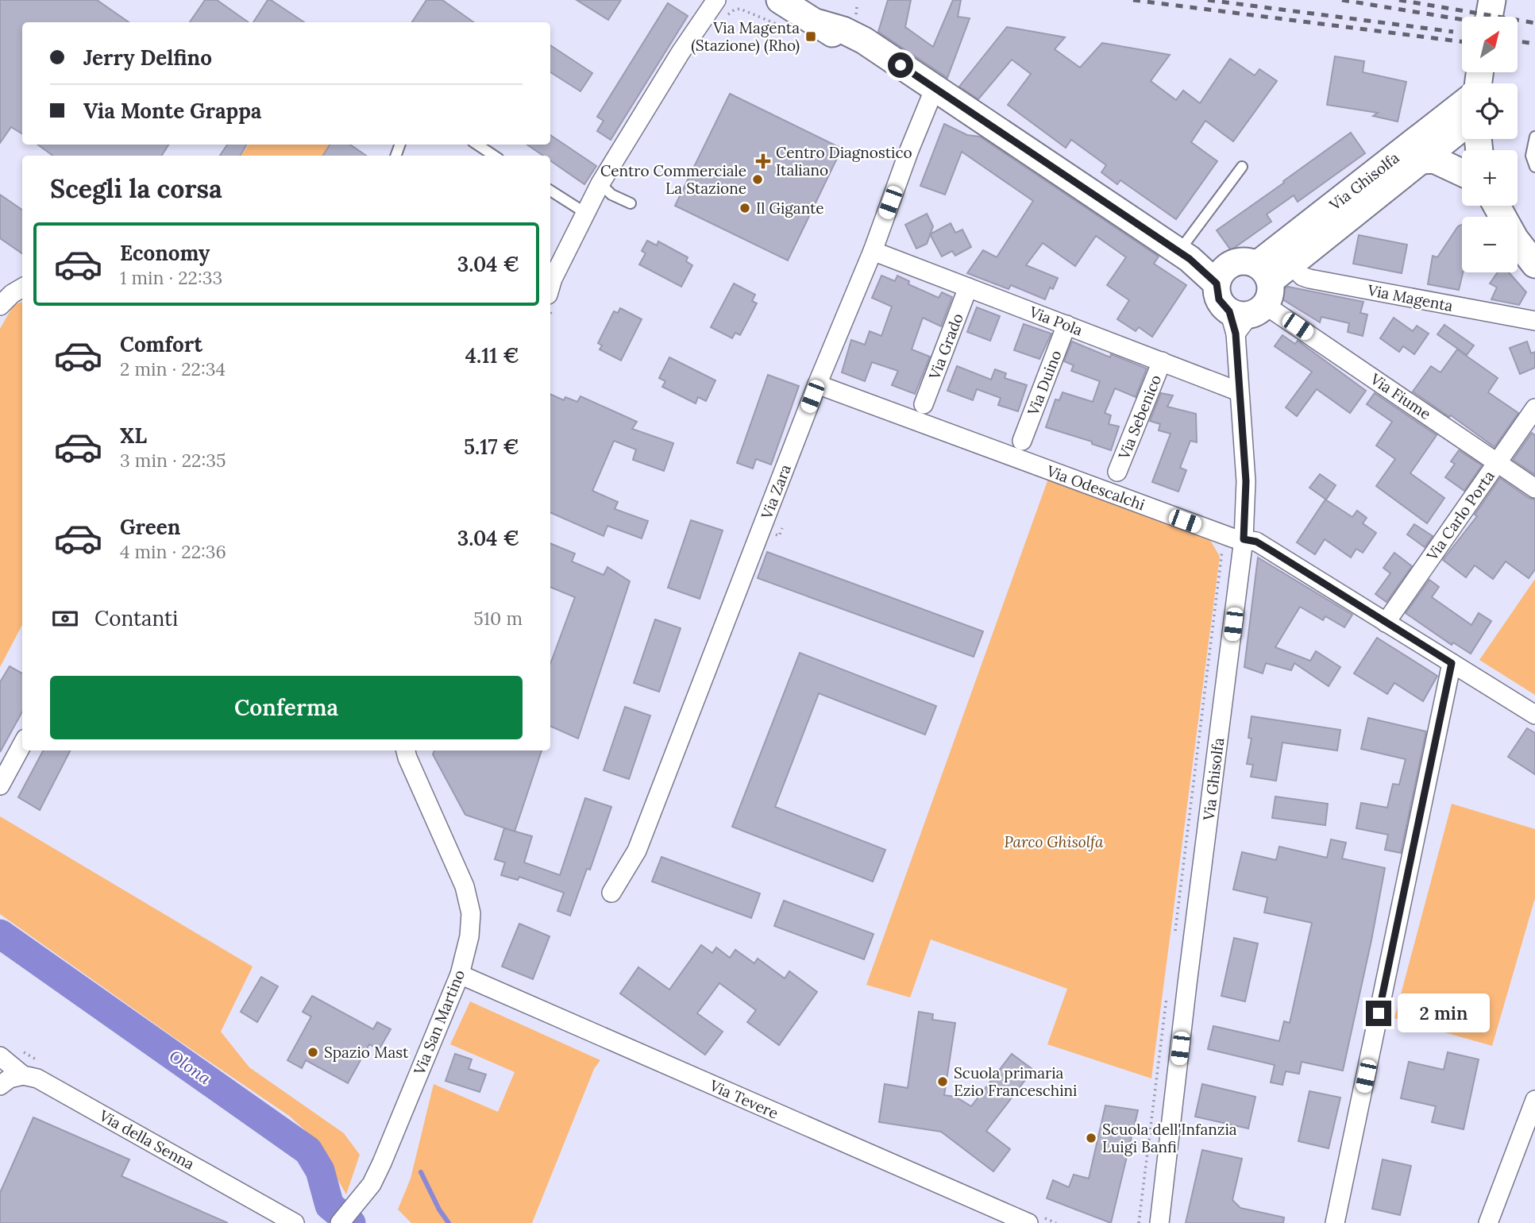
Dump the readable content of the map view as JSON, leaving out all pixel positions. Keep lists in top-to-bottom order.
{
  "streets": {
    "street": [
      "Via Ghisolfa",
      "Via Magenta",
      "Via Pola",
      "Via Grado",
      "Via Duino",
      "Via Fiume",
      "Via Sebenico",
      "Via Odescalchi",
      "Via Zara",
      "Via Carlo Porta",
      "Via San Martino",
      "Via Tevere",
      "Via della Senna"
    ]
  },
  "crossings": [
    ["Via Ghisolfa", "Via Magenta"],
    ["Via Ghisolfa", "Via Pola"],
    ["Via Ghisolfa", "Via Fiume"],
    ["Via Ghisolfa", "Via Odescalchi"],
    ["Via Pola", "Via Grado"],
    ["Via Pola", "Via Duino"],
    ["Via Pola", "Via Sebenico"],
    ["Via Pola", "Via Zara"],
    ["Via Fiume", "Via Carlo Porta"],
    ["Via Odescalchi", "Via Zara"],
    ["Via Odescalchi", "Via Carlo Porta"],
    ["Via San Martino", "Via Tevere"]
  ],
  "water": ["Olona"],
  "parks": ["Parco Ghisolfa"],
  "places": {
    "transit": ["Via Magenta (Stazione) (Rho)"],
    "health": ["Centro Diagnostico Italiano"],
    "other": [
      "Centro Commerciale La Stazione",
      "Il Gigante",
      "Spazio Mast",
      "Scuola primaria Ezio Franceschini",
      "Scuola dell'Infanzia Luigi Banfi"
    ]
  },
  "north": "top right",
  "page": {
    "map_buttons": ["+", "−"],
    "banner": ["Jerry Delfino", "Via Monte Grappa"],
    "heading": "Scegli la corsa",
    "list": [
      {
        "name": "Economy",
        "note": "1 min · 22:33",
        "value": "3.04 €"
      },
      {
        "name": "Comfort",
        "note": "2 min · 22:34",
        "value": "4.11 €"
      },
      {
        "name": "XL",
        "note": "3 min · 22:35",
        "value": "5.17 €"
      },
      {
        "name": "Green",
        "note": "4 min · 22:36",
        "value": "3.04 €"
      }
    ],
    "pay": ["Contanti", "510 m"],
    "buttons": "Conferma",
    "bubble": "2 min"
  }
}
